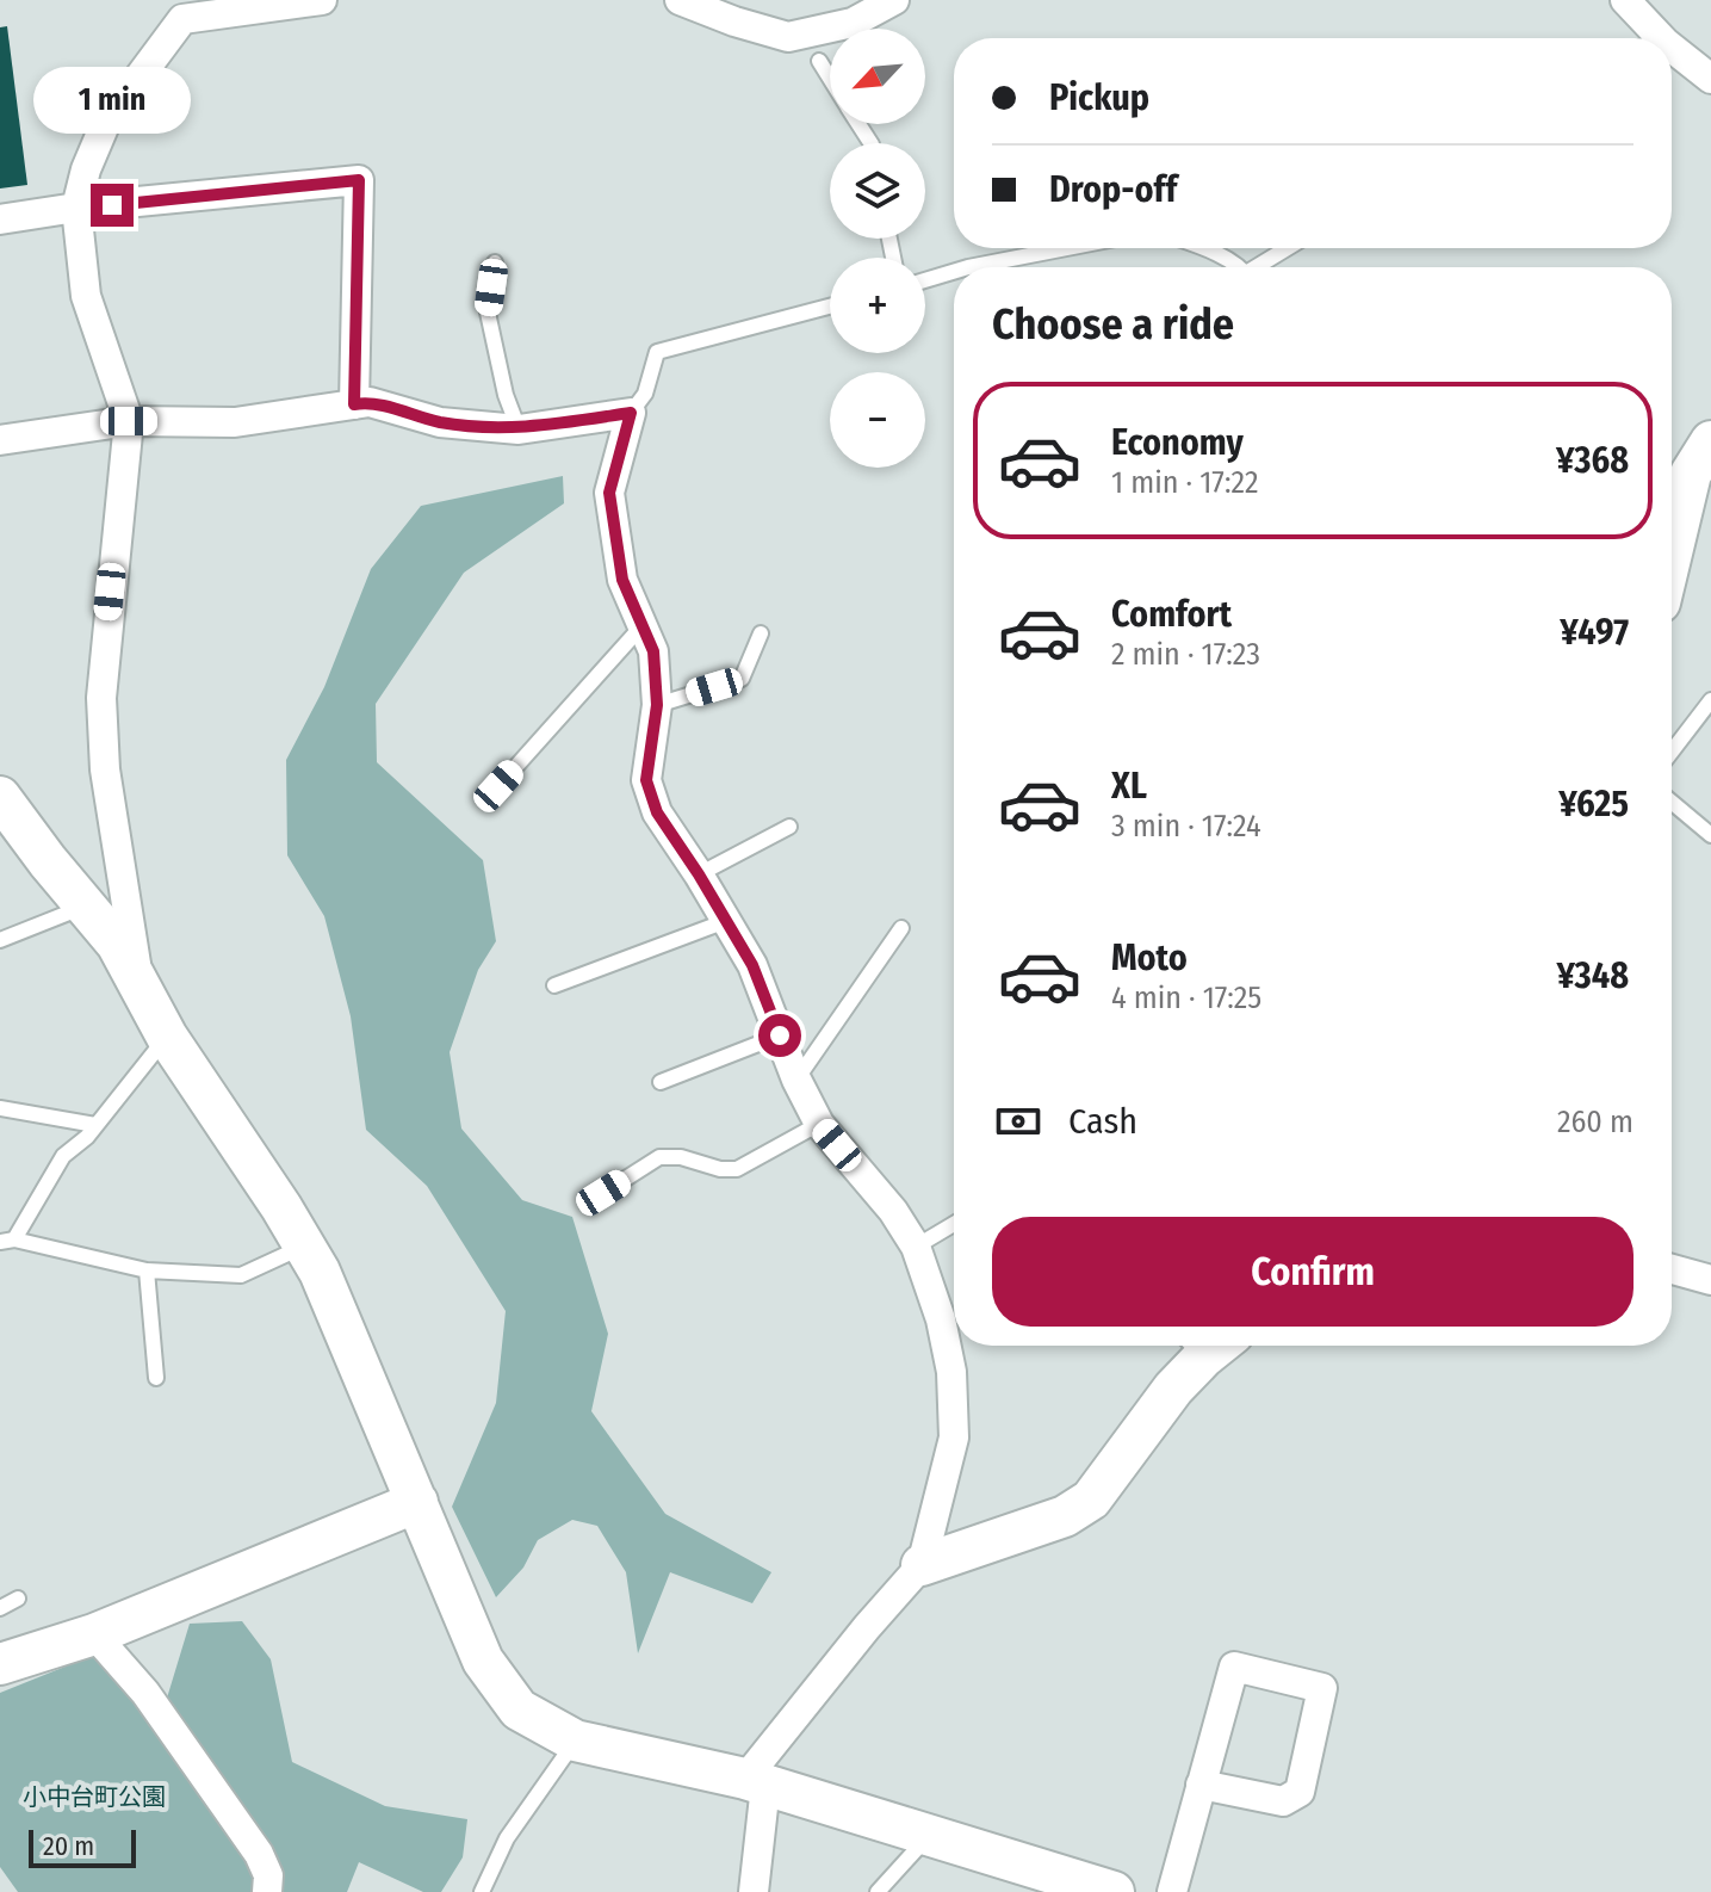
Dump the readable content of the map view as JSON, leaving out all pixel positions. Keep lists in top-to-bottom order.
{
  "parks": ["小中台町公園"],
  "scale_bar": "20 m",
  "north": "bottom left",
  "page": {
    "map_buttons": ["+", "−"],
    "banner": ["Pickup", "Drop-off"],
    "bubble": "1 min",
    "heading": "Choose a ride",
    "list": [
      {
        "name": "Economy",
        "note": "1 min · 17:22",
        "value": "¥368"
      },
      {
        "name": "Comfort",
        "note": "2 min · 17:23",
        "value": "¥497"
      },
      {
        "name": "XL",
        "note": "3 min · 17:24",
        "value": "¥625"
      },
      {
        "name": "Moto",
        "note": "4 min · 17:25",
        "value": "¥348"
      }
    ],
    "pay": ["Cash", "260 m"],
    "buttons": "Confirm",
    "scale": "20 m"
  }
}
